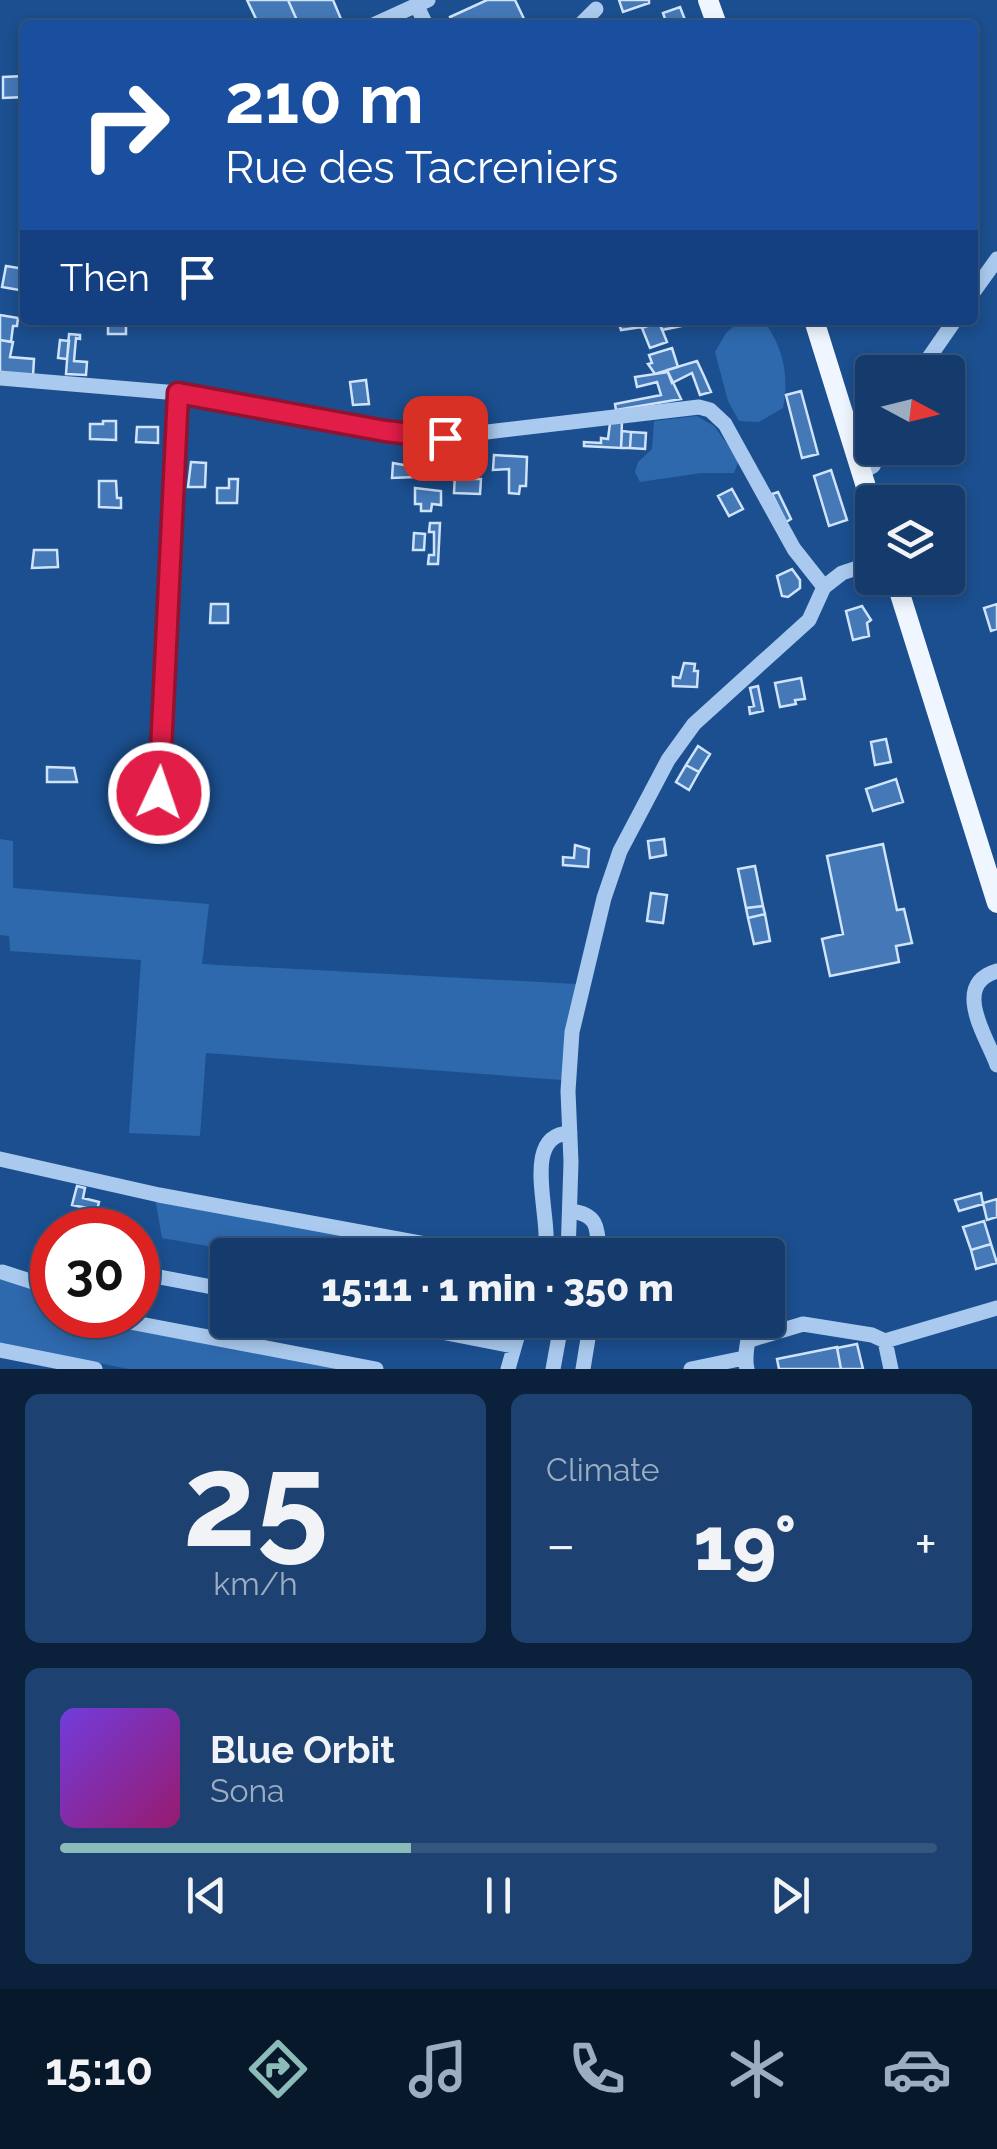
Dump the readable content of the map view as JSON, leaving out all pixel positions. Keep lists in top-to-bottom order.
{
  "north": "right",
  "page": {
    "turn": ["210 m", "Rue des Tacreniers"],
    "then": "Then",
    "limit": "30",
    "trip": "15:11 · 1 min · 350 m",
    "tile": [
      ["25", "km/h"],
      "Climate"
    ],
    "heat": ["−", "19°", "+"],
    "song": ["Blue Orbit", "Sona"],
    "tabs": "15:10"
  }
}
